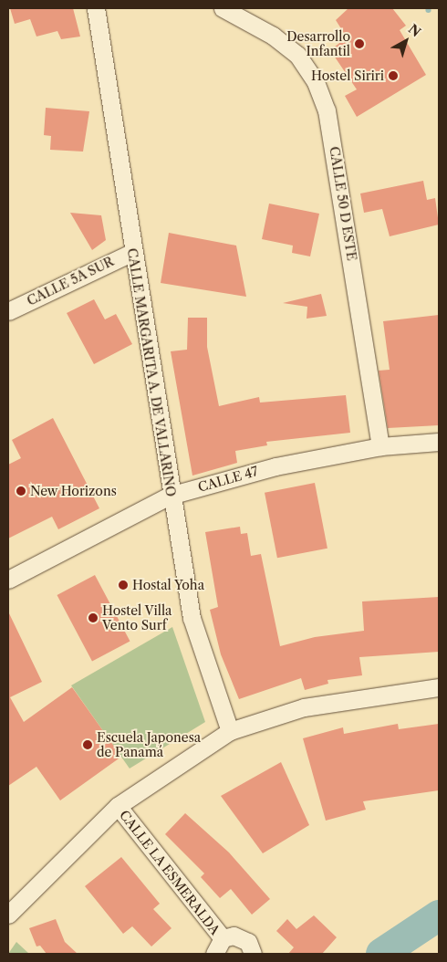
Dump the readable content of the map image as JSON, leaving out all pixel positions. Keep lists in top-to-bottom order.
{
  "streets": {
    "street": [
      "CALLE 50 D ESTE",
      "CALLE 5A SUR",
      "CALLE MARGARITA A. DE VALLARINO",
      "CALLE 47",
      "CALLE LA ESMERALDA"
    ]
  },
  "crossings": [
    ["CALLE 50 D ESTE", "CALLE 47"],
    ["CALLE 5A SUR", "CALLE MARGARITA A. DE VALLARINO"],
    ["CALLE MARGARITA A. DE VALLARINO", "CALLE 47"]
  ],
  "places": [
    "Desarrollo Infantil",
    "Hostel Siriri",
    "New Horizons",
    "Hostal Yoha",
    "Hostel Villa Vento Surf",
    "Escuela Japonesa de Panamá"
  ],
  "north": "top right"
}
